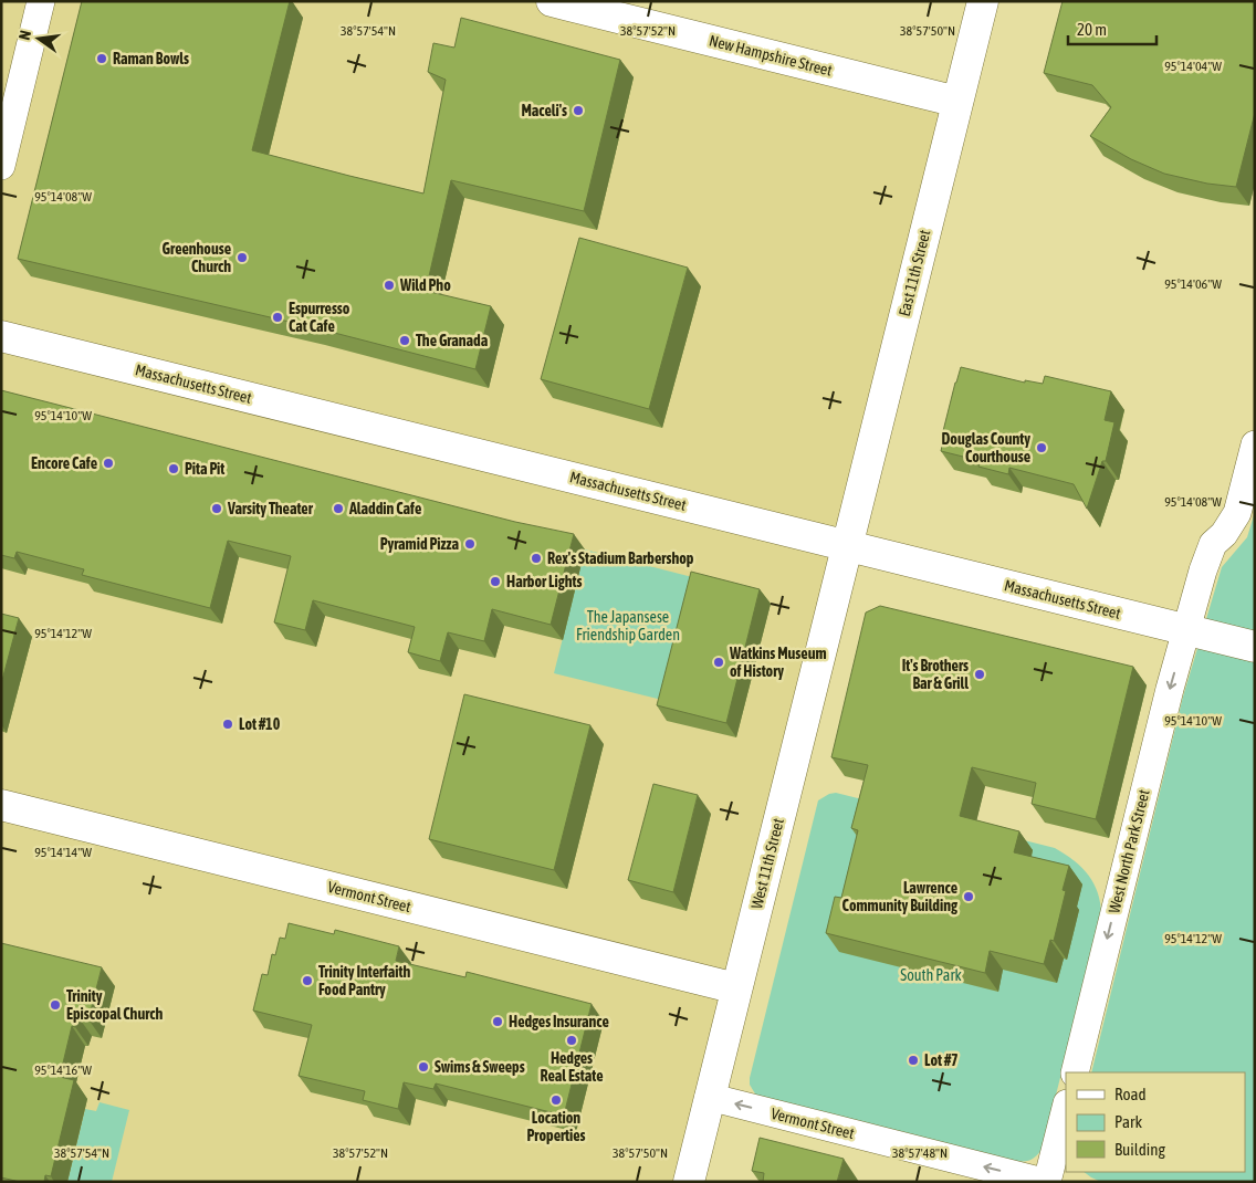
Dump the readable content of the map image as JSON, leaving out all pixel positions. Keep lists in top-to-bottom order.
{
  "streets": {
    "street": [
      "New Hampshire Street",
      "East 11th Street",
      "Massachusetts Street",
      "West North Park Street",
      "West 11th Street",
      "Vermont Street"
    ]
  },
  "crossings": [
    ["New Hampshire Street", "East 11th Street"],
    ["East 11th Street", "Massachusetts Street"],
    ["East 11th Street", "West 11th Street"],
    ["Massachusetts Street", "West North Park Street"],
    ["Massachusetts Street", "West 11th Street"],
    ["West 11th Street", "Vermont Street"]
  ],
  "one_way": ["West North Park Street"],
  "parks": ["The Japansese Friendship Garden", "South Park"],
  "places": [
    "Raman Bowls",
    "Maceli's",
    "Greenhouse Church",
    "Wild Pho",
    "Espurresso Cat Cafe",
    "The Granada",
    "Douglas County Courthouse",
    "Encore Cafe",
    "Pita Pit",
    "Varsity Theater",
    "Aladdin Cafe",
    "Pyramid Pizza",
    "Rex's Stadium Barbershop",
    "Harbor Lights",
    "Watkins Museum of History",
    "It's Brothers Bar & Grill",
    "Lot #10",
    "Lawrence Community Building",
    "Trinity Interfaith Food Pantry",
    "Trinity Episcopal Church",
    "Hedges Insurance",
    "Hedges Real Estate",
    "Lot #7",
    "Swims & Sweeps",
    "Location Properties"
  ],
  "legend": ["Road", "Park", "Building"],
  "scale_bar": "20 m",
  "north": "left",
  "coordinates": [
    "38°57'54\"N",
    "38°57'52\"N",
    "38°57'50\"N",
    "95°14'04\"W",
    "95°14'08\"W",
    "95°14'06\"W",
    "95°14'10\"W",
    "95°14'12\"W",
    "95°14'14\"W",
    "95°14'16\"W",
    "38°57'48\"N"
  ]
}
